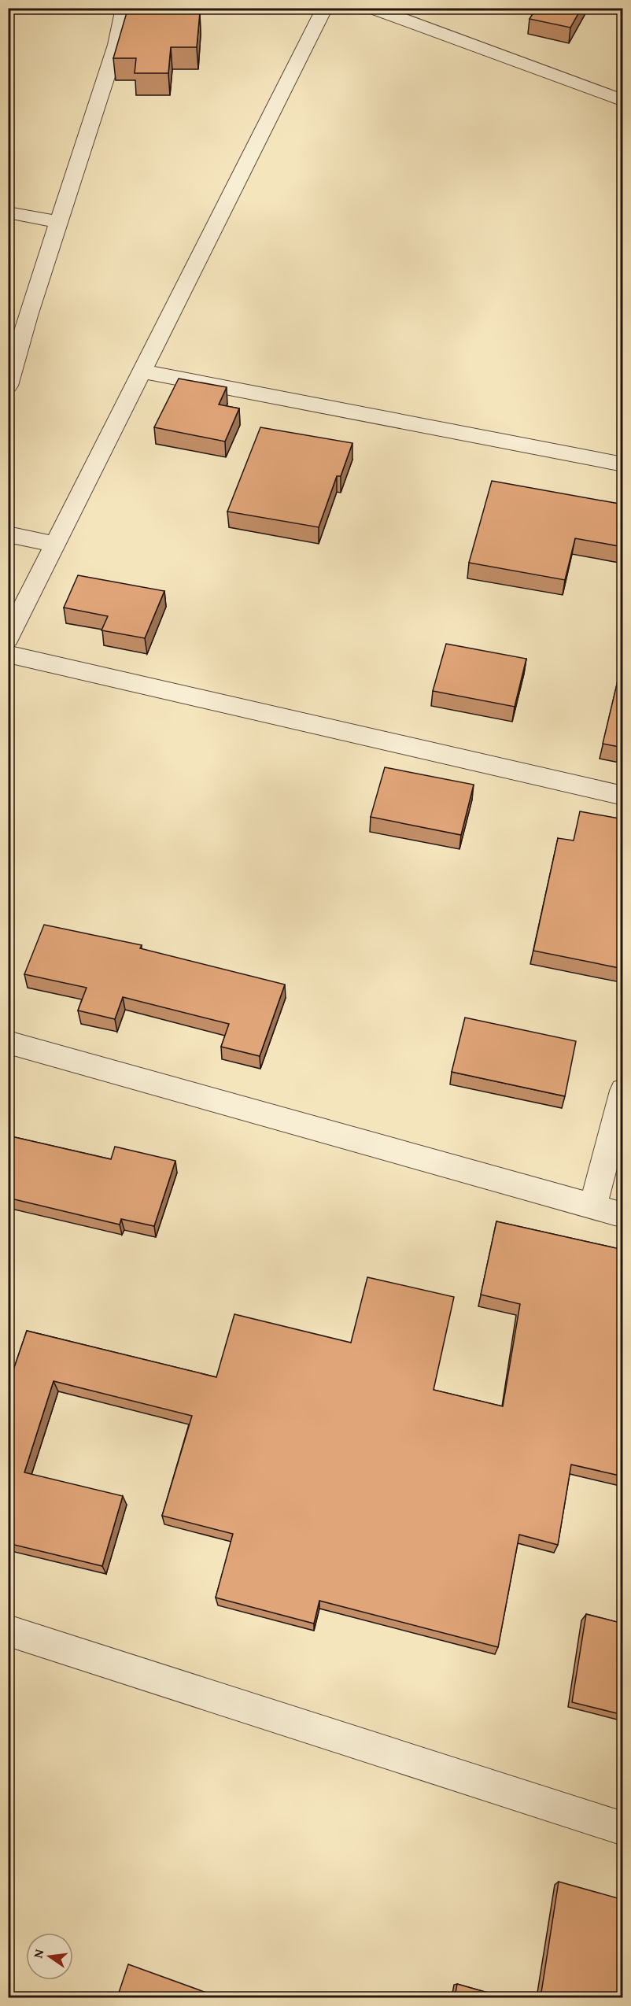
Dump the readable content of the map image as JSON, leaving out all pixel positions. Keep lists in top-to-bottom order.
{
  "north": "left"
}
